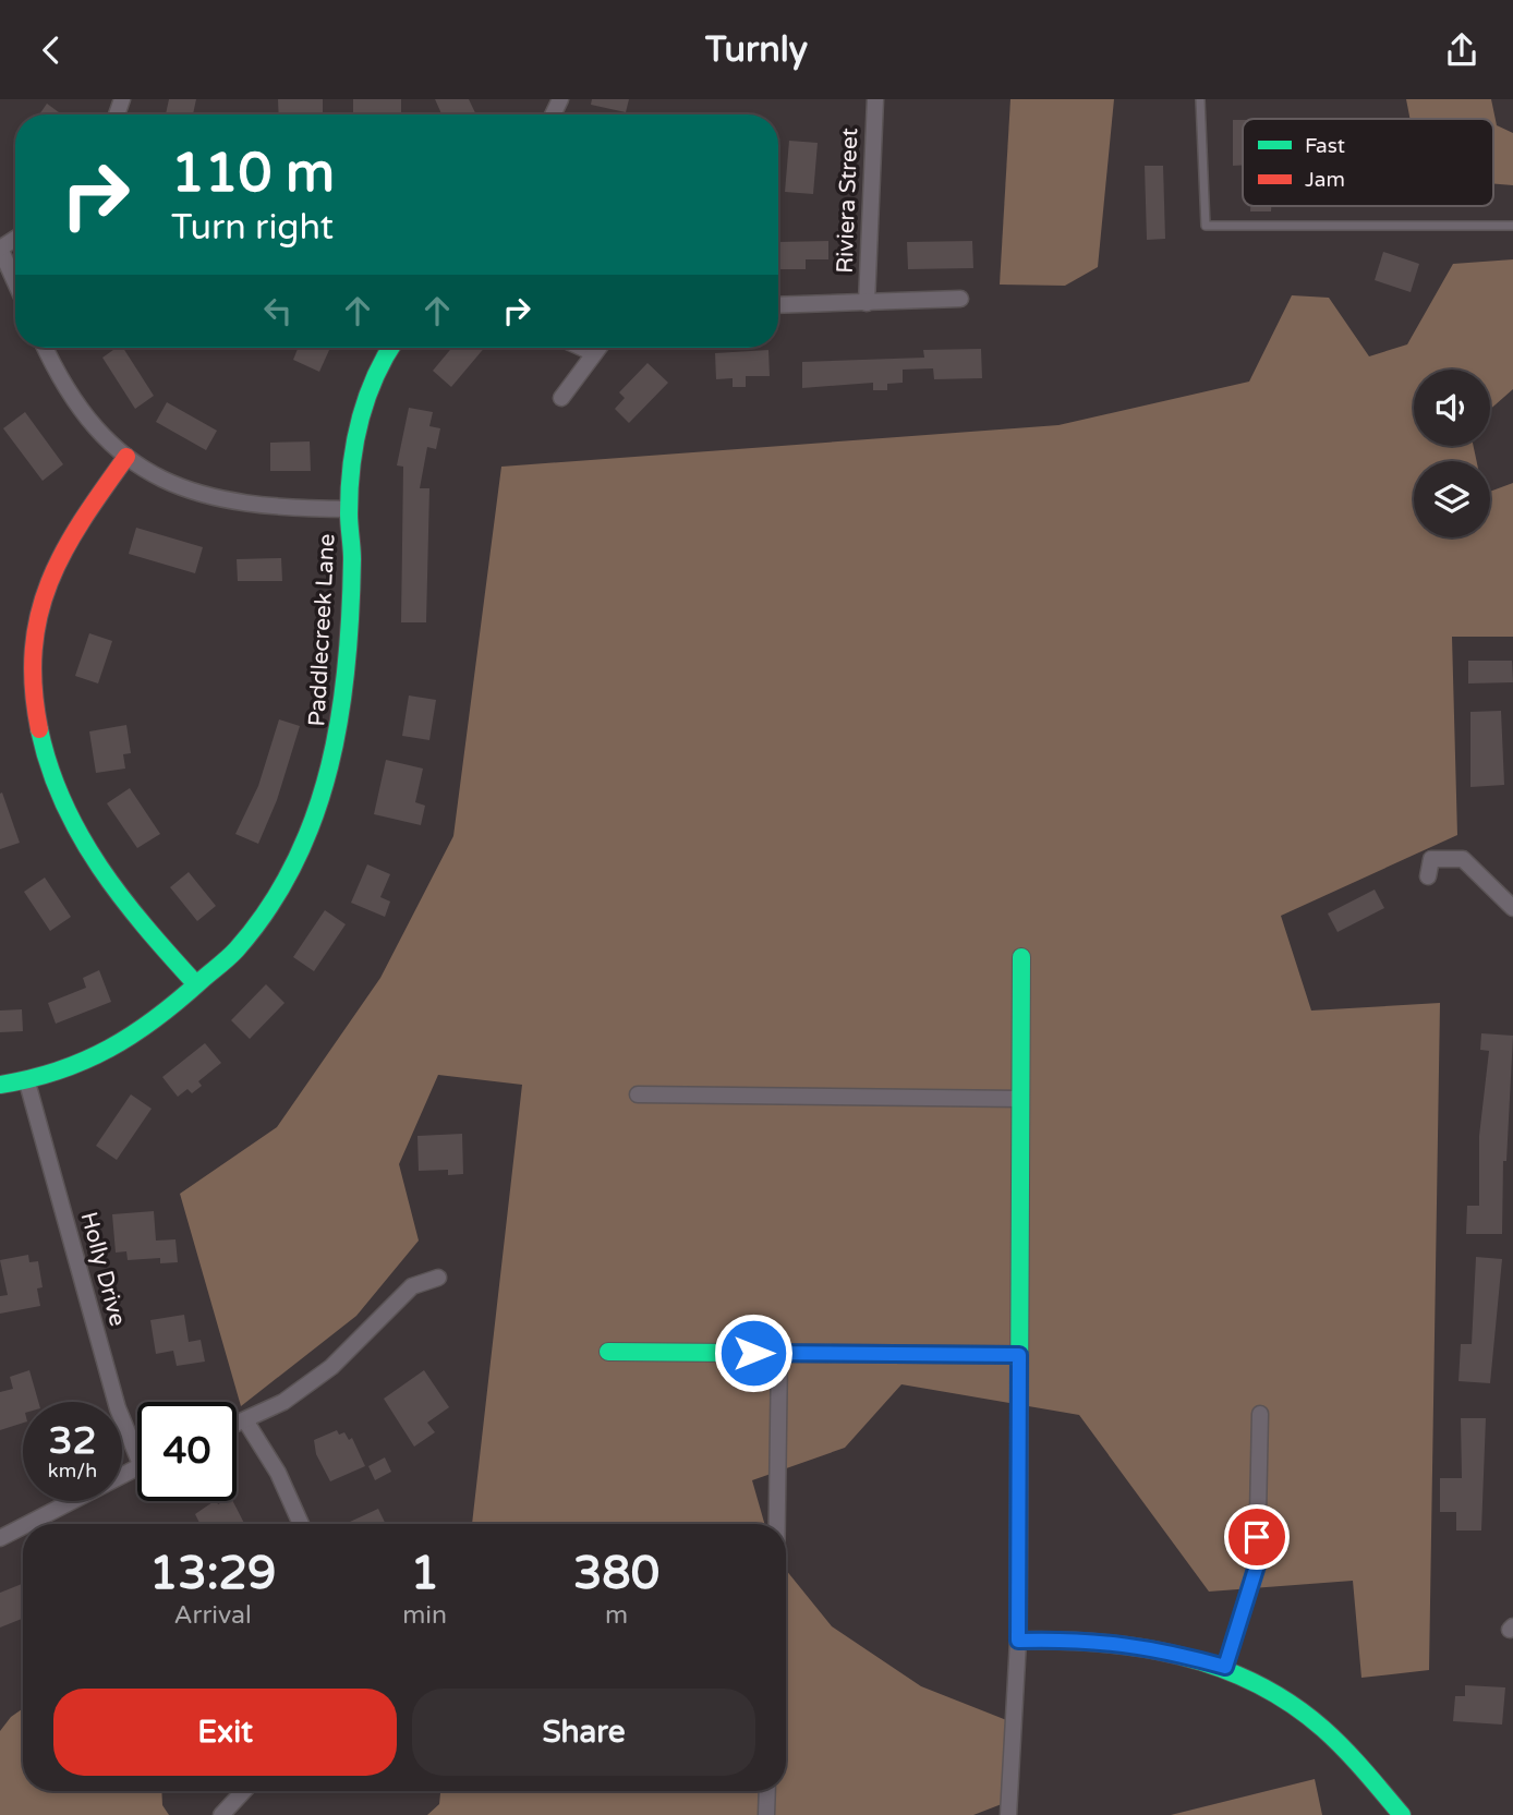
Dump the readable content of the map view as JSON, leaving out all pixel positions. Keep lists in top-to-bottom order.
{
  "streets": {
    "street": ["Riviera Street", "Paddlecreek Lane", "Holly Drive"]
  },
  "crossings": [
    ["Paddlecreek Lane", "Holly Drive"]
  ],
  "legend": ["Fast", "Jam"],
  "page": {
    "header": "Turnly",
    "turn": ["110 m", "Turn right"],
    "speed": "32 km/h",
    "limit": "40",
    "eta": [
      "13:29",
      "Arrival",
      "1",
      "min",
      "380",
      "m"
    ],
    "buttons": ["Exit", "Share"]
  }
}
